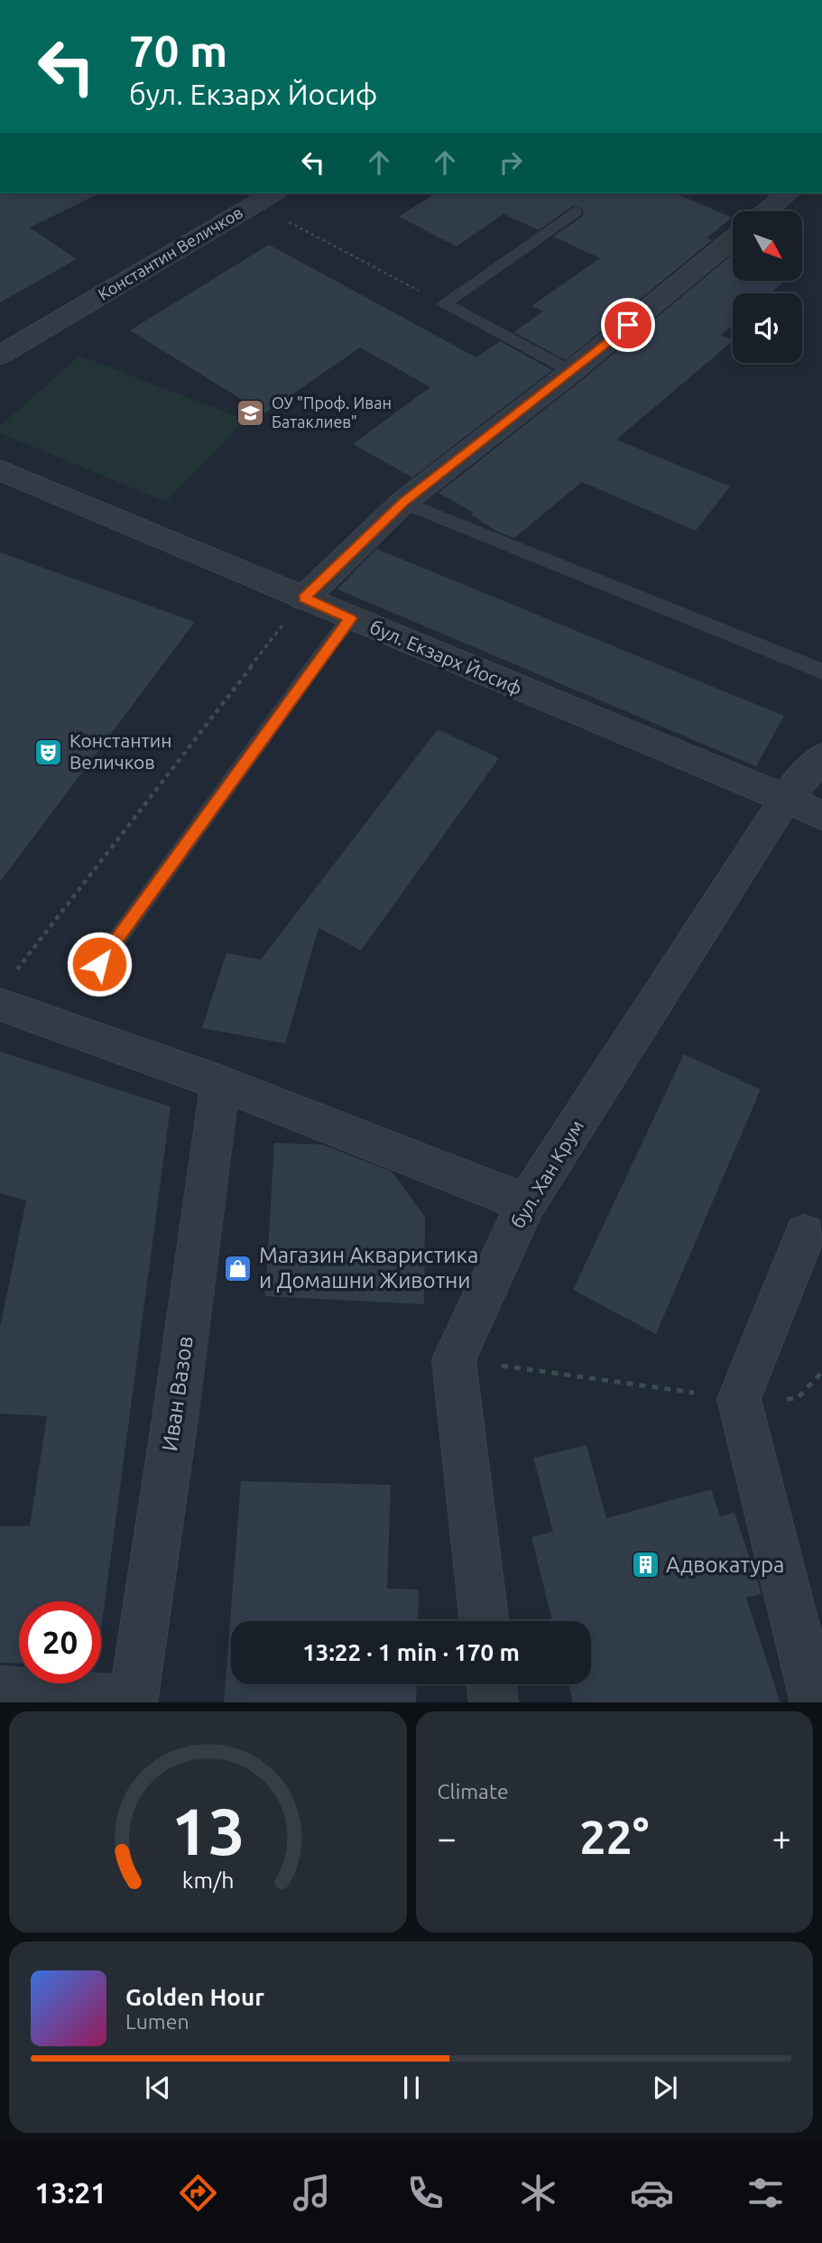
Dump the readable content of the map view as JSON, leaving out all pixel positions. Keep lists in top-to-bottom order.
{
  "streets": {
    "street": [
      "Константин Величков",
      "бул. Екзарх Йосиф",
      "бул. Хан Крум",
      "Иван Вазов"
    ]
  },
  "crossings": [
    ["бул. Екзарх Йосиф", "бул. Хан Крум"]
  ],
  "places": {
    "school or university": ["ОУ \"Проф. Иван Батаклиев\""],
    "theatre": ["Константин Величков"],
    "shop": ["Магазин Акваристика и Домашни Животни"],
    "building": ["Адвокатура"]
  },
  "north": "bottom right",
  "page": {
    "turn": ["70 m", "бул. Екзарх Йосиф"],
    "limit": "20",
    "trip": "13:22 · 1 min · 170 m",
    "tile": "Climate",
    "heat": ["−", "22°", "+"],
    "song": ["Golden Hour", "Lumen"],
    "tabs": "13:21",
    "gauge": ["13", "km/h"]
  }
}
